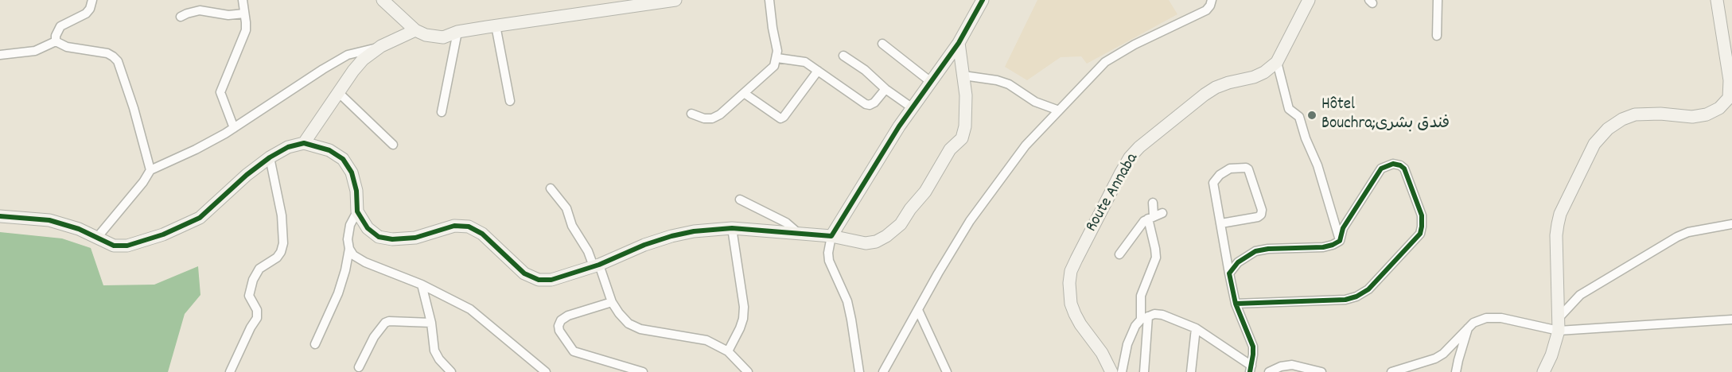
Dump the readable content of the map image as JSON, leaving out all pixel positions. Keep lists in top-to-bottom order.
{
  "streets": {
    "street": ["Route Annaba"]
  },
  "places": ["Hôtel Bouchra;فندق بشرى"]
}
